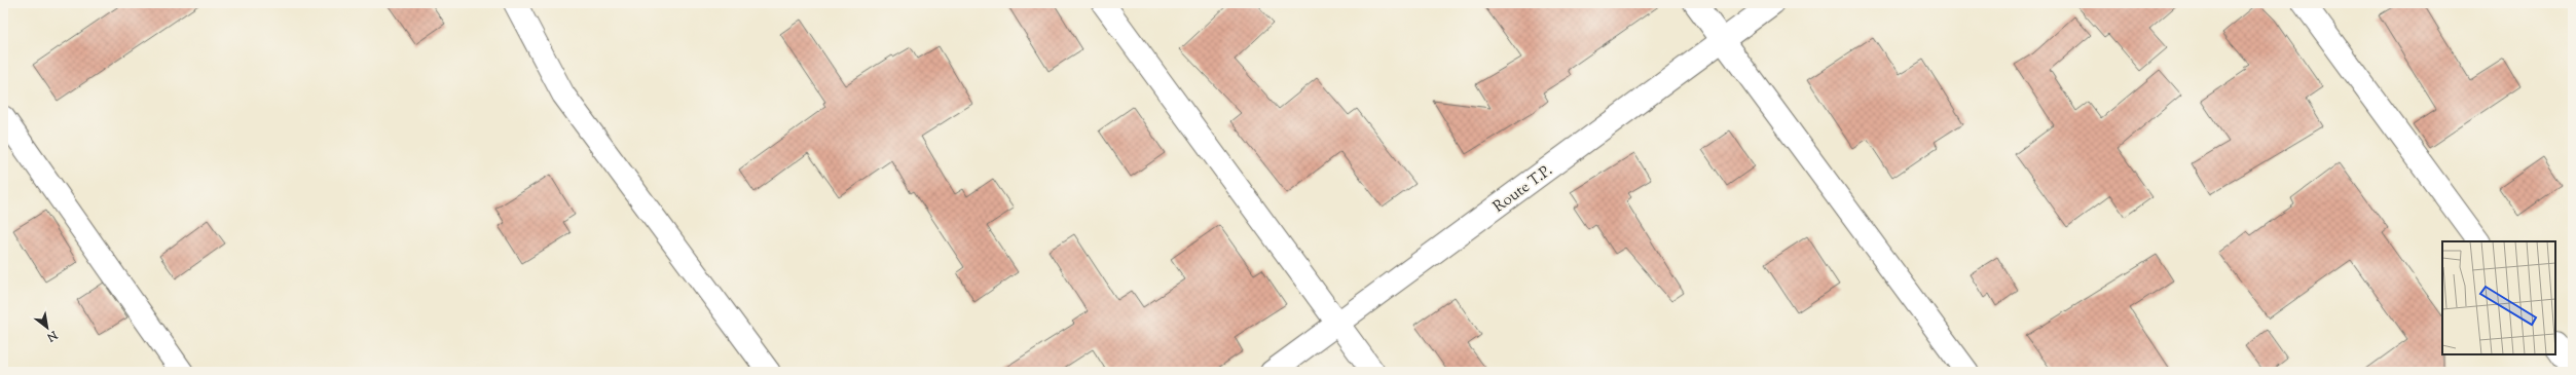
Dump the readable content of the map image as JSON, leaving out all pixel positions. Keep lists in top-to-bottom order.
{
  "streets": {
    "street": ["Route T.P."]
  },
  "north": "bottom right"
}
